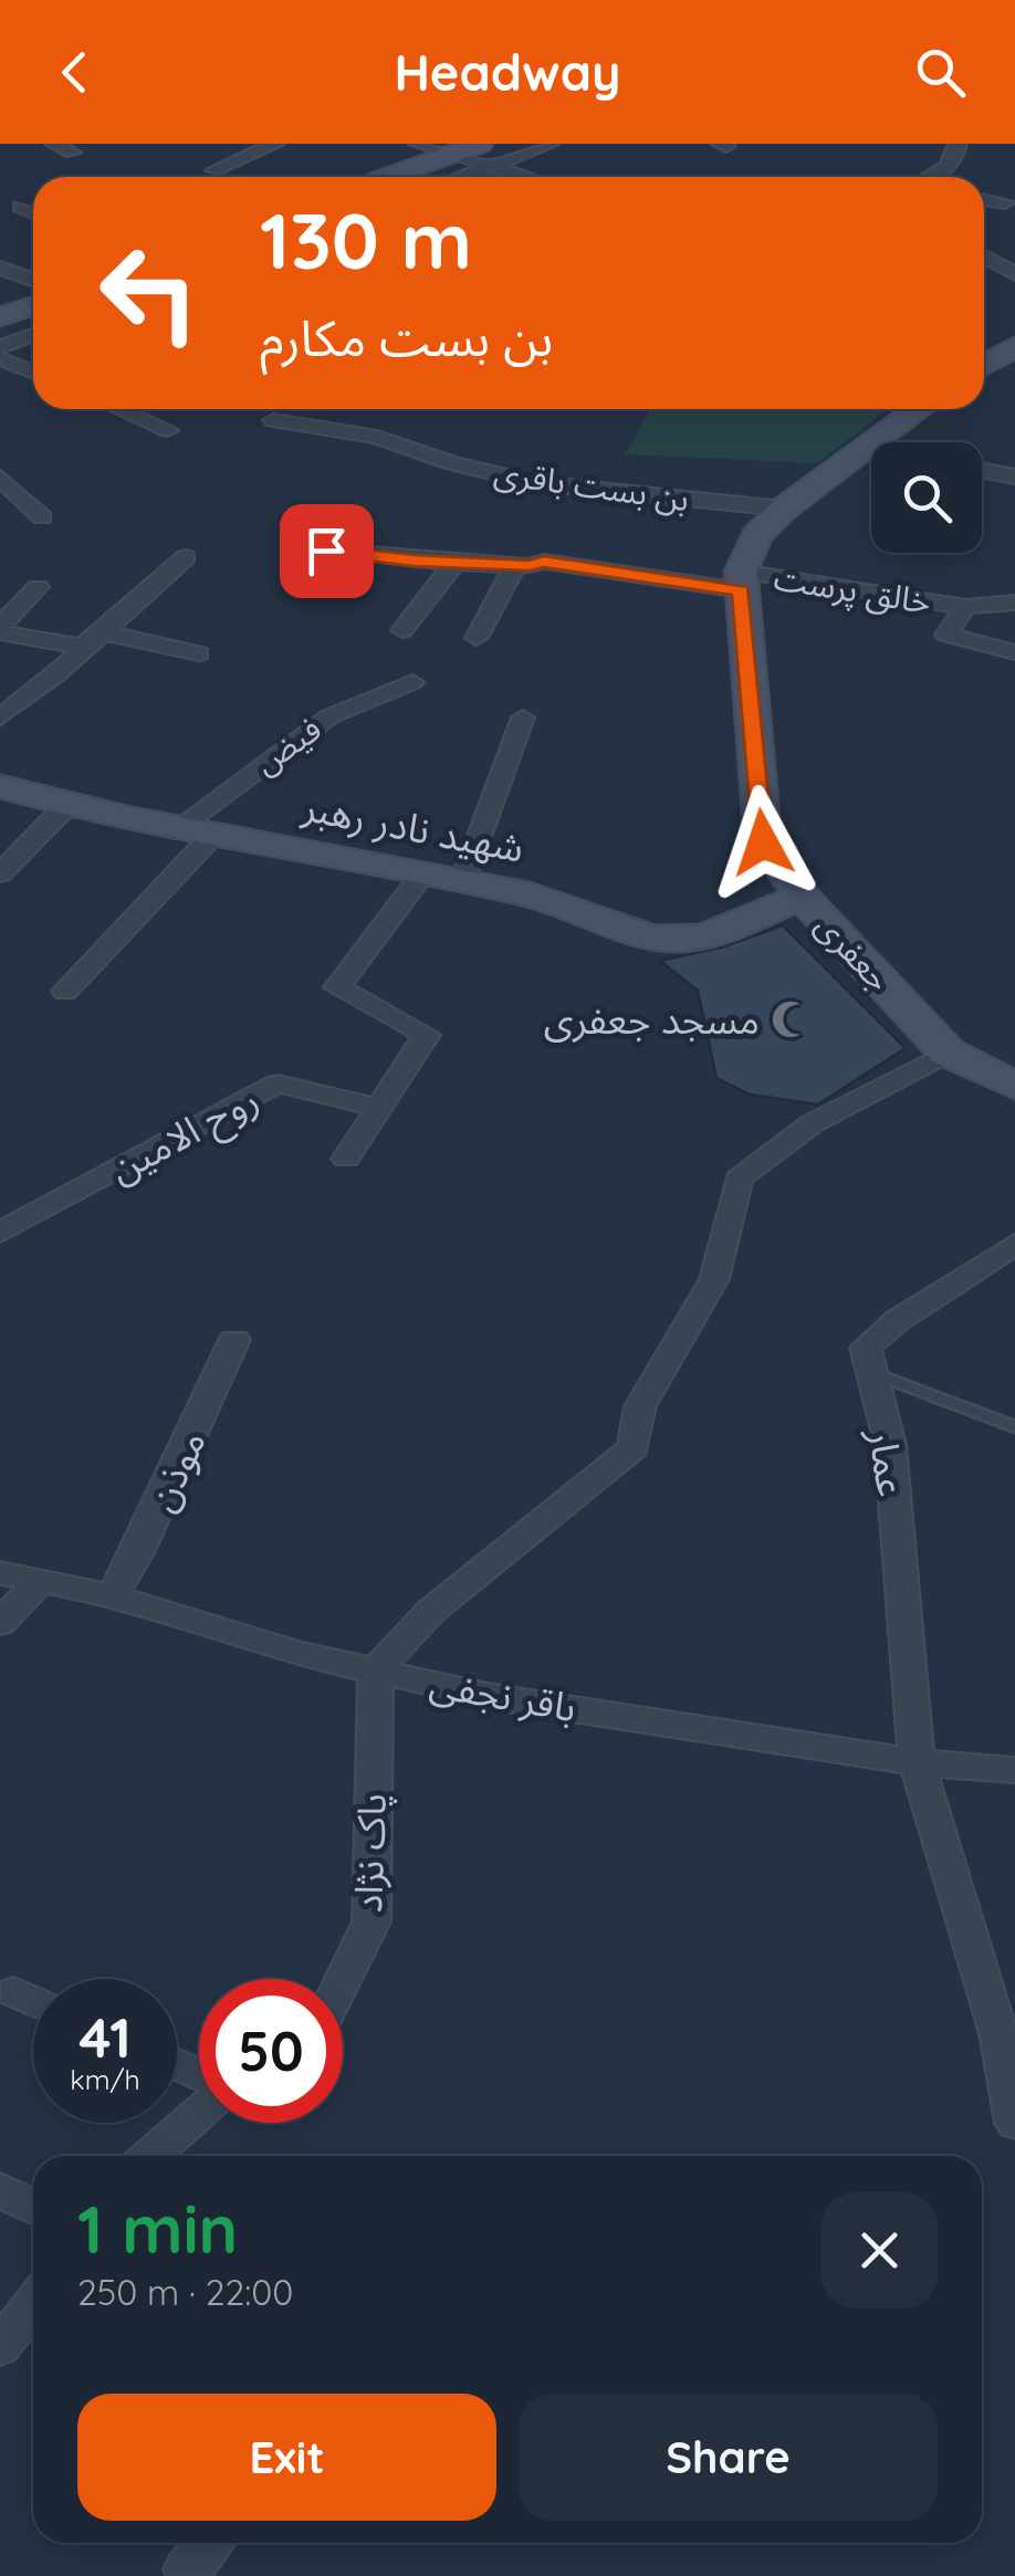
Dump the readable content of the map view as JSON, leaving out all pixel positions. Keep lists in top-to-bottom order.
{
  "streets": {
    "main road": ["شهید نادر رهبر", "جعفری"],
    "street": [
      "بن بست باقری",
      "خالق پرست",
      "فیض",
      "روح الامین",
      "عمار",
      "موذن",
      "باقر نجفی",
      "پاک نژاد"
    ]
  },
  "crossings": [
    ["خالق پرست", "جعفری"],
    ["فیض", "شهید نادر رهبر"],
    ["شهید نادر رهبر", "جعفری"],
    ["عمار", "باقر نجفی"],
    ["موذن", "باقر نجفی"],
    ["باقر نجفی", "پاک نژاد"]
  ],
  "places": {
    "mosque": ["مسجد جعفری"]
  },
  "page": {
    "header": "Headway",
    "turn": ["130 m", "بن بست مکارم"],
    "speed": "41 km/h",
    "limit": "50",
    "heading": ["1 min", "250 m · 22:00"],
    "buttons": ["Exit", "Share"]
  }
}
